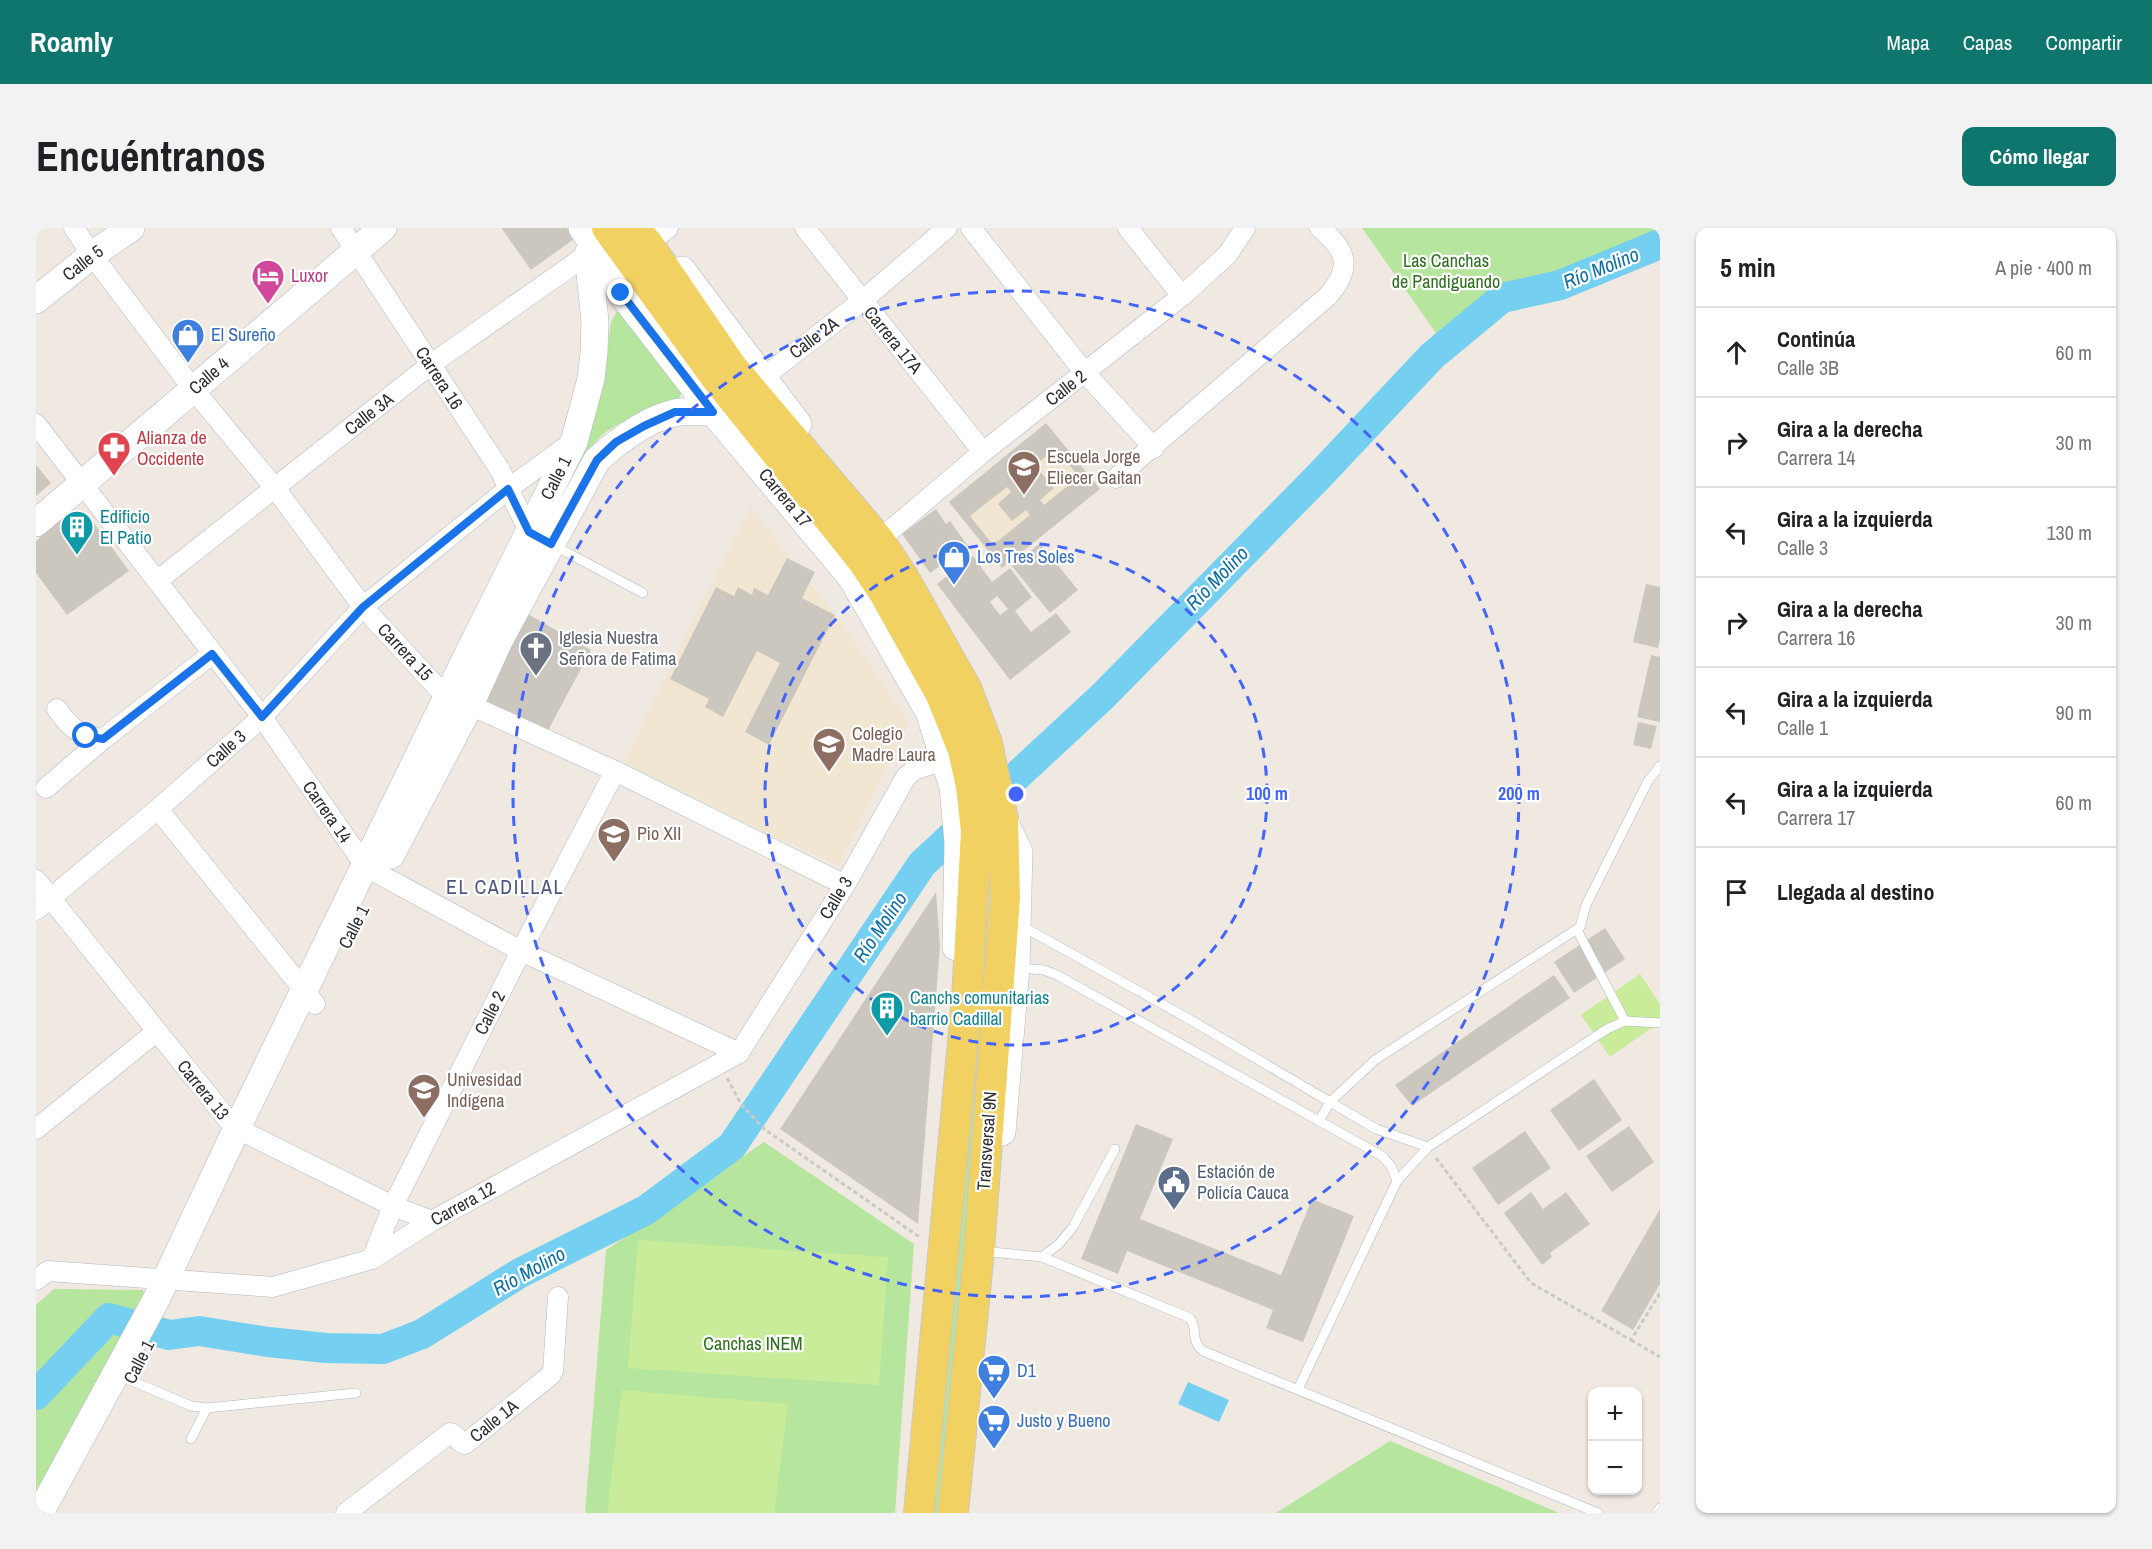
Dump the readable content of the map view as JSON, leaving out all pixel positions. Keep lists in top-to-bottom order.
{
  "streets": {
    "main road": [
      "Calle 5",
      "Calle 4",
      "Calle 1",
      "Carrera 17",
      "Transversal 9N"
    ],
    "street": [
      "Calle 2A",
      "Carrera 17A",
      "Carrera 16",
      "Calle 2",
      "Calle 3A",
      "Carrera 15",
      "Calle 3",
      "Carrera 14",
      "Carrera 13",
      "Carrera 12",
      "Calle 1A"
    ]
  },
  "crossings": [
    ["Calle 5", "Carrera 15"],
    ["Calle 2A", "Carrera 17A"],
    ["Carrera 17A", "Calle 2"],
    ["Calle 4", "Carrera 16"],
    ["Calle 4", "Carrera 15"],
    ["Calle 4", "Carrera 14"],
    ["Carrera 16", "Calle 3A"],
    ["Carrera 16", "Calle 1"],
    ["Carrera 16", "Calle 3"],
    ["Calle 2", "Carrera 15"],
    ["Calle 2", "Carrera 14"],
    ["Calle 2", "Carrera 13"],
    ["Calle 2", "Carrera 12"],
    ["Calle 3A", "Calle 1"],
    ["Calle 3A", "Carrera 17"],
    ["Calle 3A", "Carrera 15"],
    ["Calle 3A", "Carrera 14"],
    ["Calle 1", "Carrera 17"],
    ["Calle 1", "Carrera 15"],
    ["Calle 1", "Calle 3"],
    ["Calle 1", "Carrera 14"],
    ["Calle 1", "Carrera 13"],
    ["Calle 1", "Carrera 12"],
    ["Carrera 17", "Calle 3"],
    ["Carrera 17", "Transversal 9N"],
    ["Carrera 15", "Calle 3"],
    ["Calle 3", "Carrera 14"],
    ["Calle 3", "Carrera 13"],
    ["Calle 3", "Carrera 12"],
    ["Carrera 14", "Carrera 12"],
    ["Carrera 13", "Carrera 12"]
  ],
  "districts": ["EL CADILLAL"],
  "water": ["Río Molino"],
  "parks": ["Las Canchas de Pandiguando", "Canchas INEM"],
  "places": {
    "hotel": ["Luxor"],
    "shop": ["El Sureño", "Los Tres Soles"],
    "pharmacy": ["Alianza de Occidente"],
    "school or university": [
      "Escuela Jorge Eliecer Gaitan",
      "Colegio Madre Laura",
      "Pio XII",
      "Univesidad Indígena"
    ],
    "building": ["Edificio El Patio", "Canchs comunitarias barrio Cadillal"],
    "church": ["Iglesia Nuestra Señora de Fatima"],
    "public building": ["Estación de Policía Cauca"],
    "supermarket": ["D1", "Justo y Bueno"]
  },
  "page": {
    "header": "Roamly",
    "nav": ["Mapa", "Capas", "Compartir"],
    "buttons": "Cómo llegar",
    "title": "Encuéntranos",
    "heading": ["5 min", "A pie · 400 m"],
    "list": [
      ["Continúa", "Calle 3B", "60 m"],
      ["Gira a la derecha", "Carrera 14", "30 m"],
      ["Gira a la izquierda", "Calle 3", "130 m"],
      ["Gira a la derecha", "Carrera 16", "30 m"],
      ["Gira a la izquierda", "Calle 1", "90 m"],
      ["Gira a la izquierda", "Carrera 17", "60 m"],
      "Llegada al destino"
    ],
    "map_buttons": ["+", "−"]
  },
  "rings": ["100 m", "200 m"]
}
